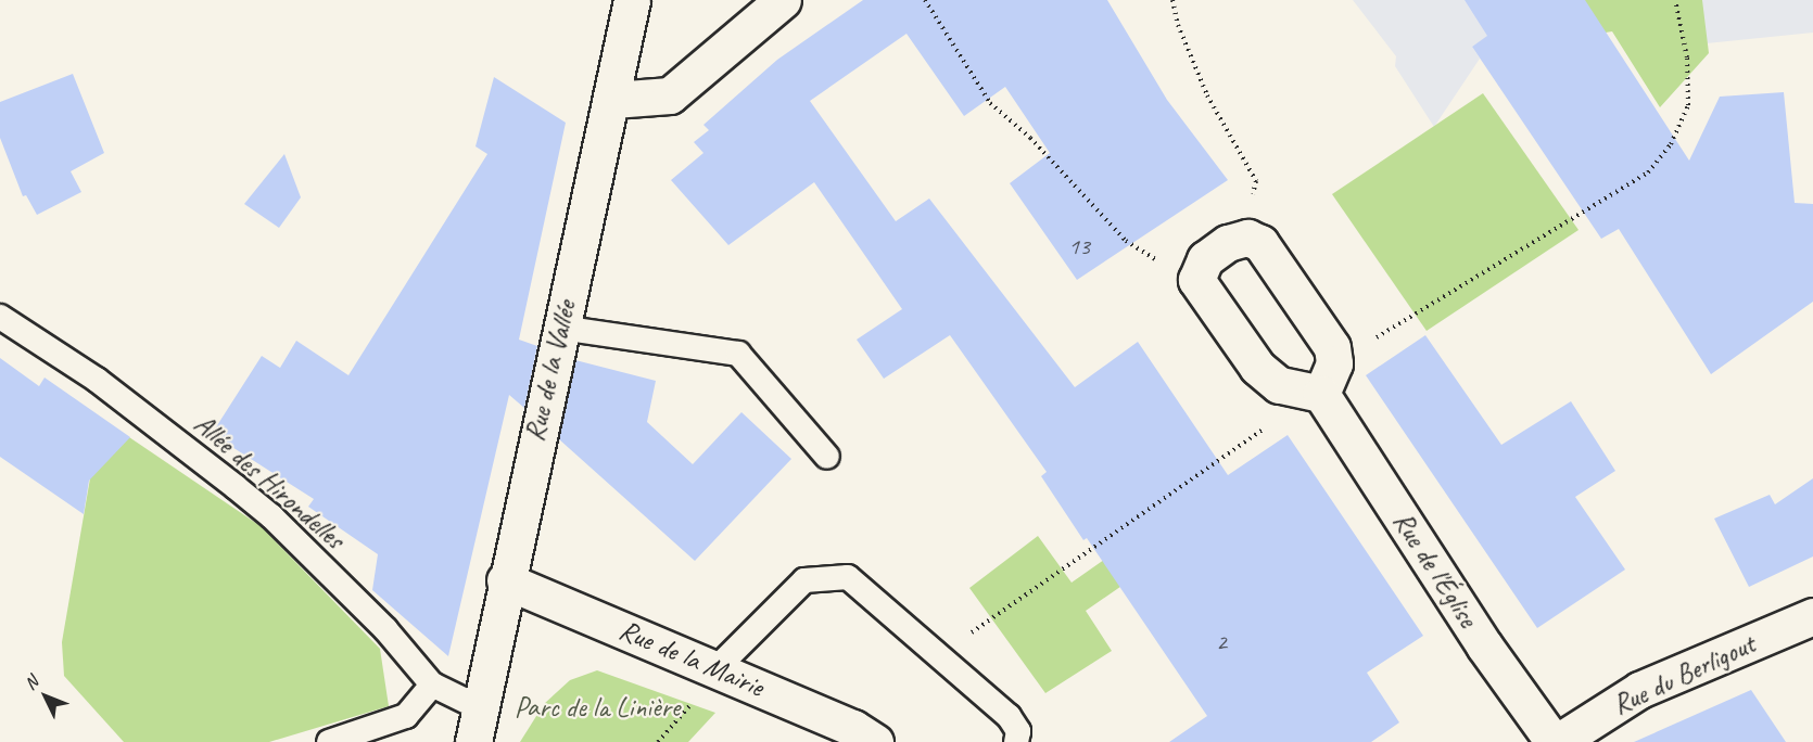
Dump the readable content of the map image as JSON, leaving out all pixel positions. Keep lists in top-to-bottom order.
{
  "streets": {
    "street": [
      "Rue de la Vallée",
      "Rue de l'Église",
      "Rue de la Mairie",
      "Rue du Berligout"
    ],
    "lane": ["Allée des Hirondelles"]
  },
  "crossings": [
    ["Rue de la Vallée", "Allée des Hirondelles"],
    ["Rue de la Vallée", "Rue de la Mairie"]
  ],
  "parks": ["Parc de la Linière"],
  "house_numbers": ["13", "2"],
  "north": "top left"
}
